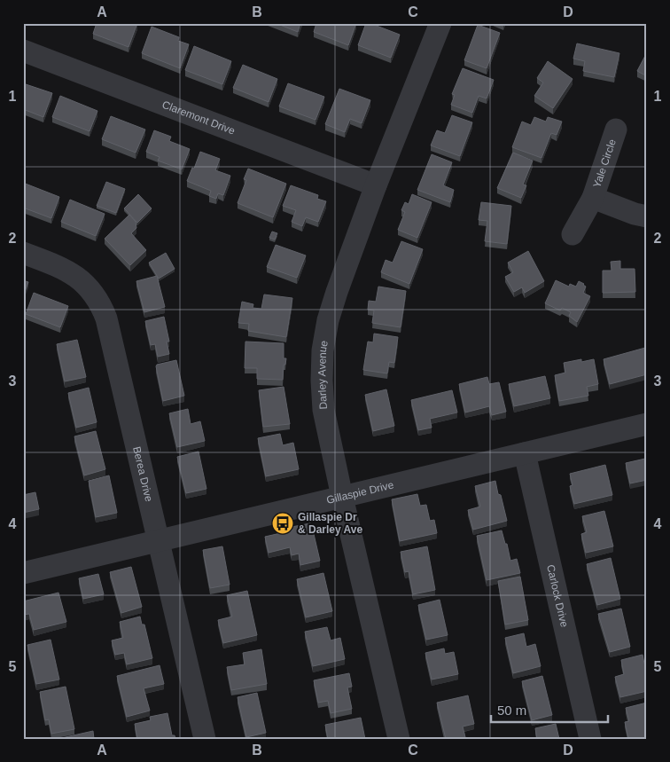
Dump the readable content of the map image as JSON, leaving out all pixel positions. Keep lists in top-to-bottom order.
{
  "streets": {
    "street": [
      "Claremont Drive",
      "Yale Circle",
      "Darley Avenue",
      "Berea Drive",
      "Gillaspie Drive",
      "Carlock Drive"
    ]
  },
  "crossings": [
    ["Claremont Drive", "Darley Avenue"],
    ["Darley Avenue", "Gillaspie Drive"],
    ["Berea Drive", "Gillaspie Drive"],
    ["Gillaspie Drive", "Carlock Drive"]
  ],
  "places": {
    "bus stop": ["Gillaspie Dr & Darley Ave"]
  },
  "scale_bar": "50 m",
  "grid": {
    "columns": [
      "A",
      "B",
      "C",
      "D"
    ],
    "rows": [
      "1",
      "2",
      "3",
      "4",
      "5"
    ]
  }
}
